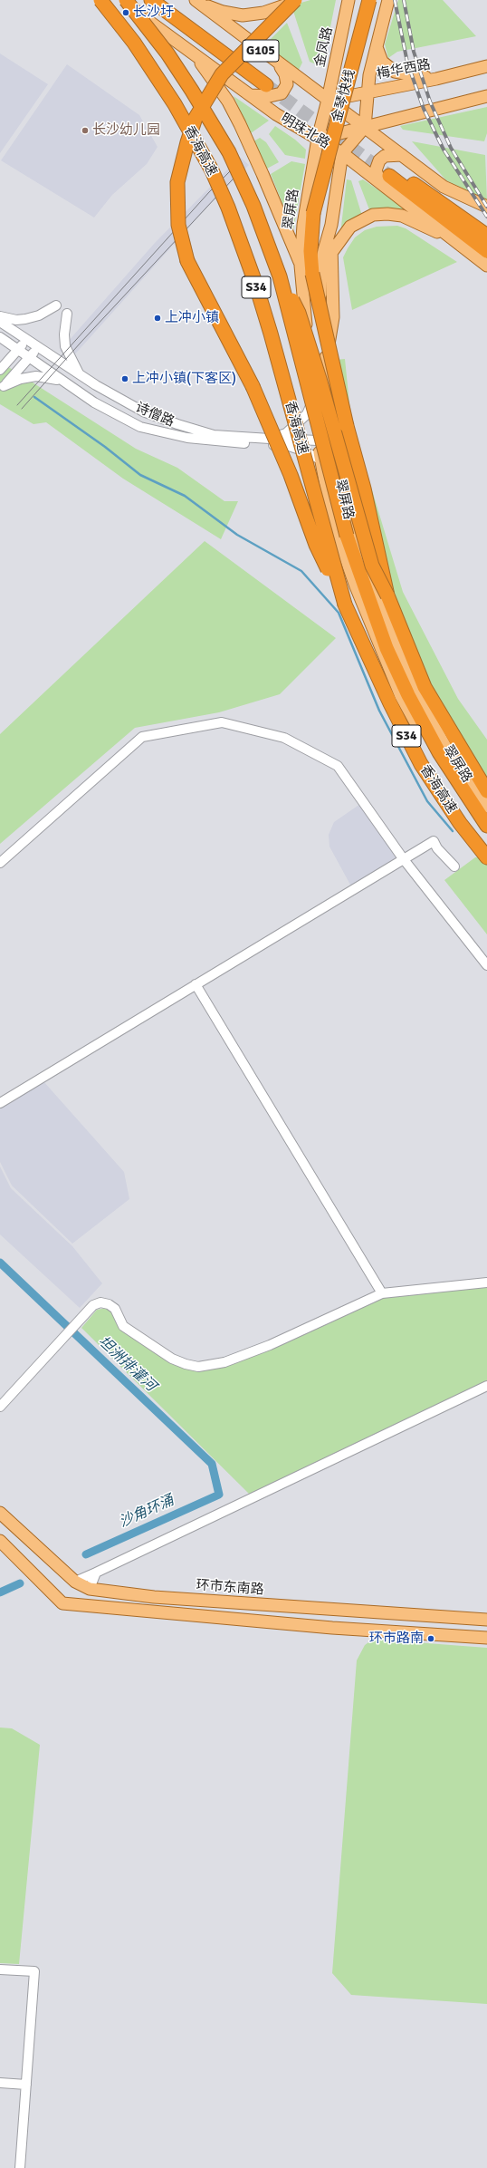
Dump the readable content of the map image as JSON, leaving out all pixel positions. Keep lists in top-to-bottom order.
{
  "streets": {
    "highway": [
      "G105",
      "金琴快线",
      "明珠北路",
      "香海高速",
      "S34"
    ],
    "main road": [
      "金凤路",
      "梅华西路",
      "翠屏路",
      "环市东南路"
    ],
    "street": ["诗僧路"]
  },
  "crossings": [
    ["金凤路", "G105"],
    ["金凤路", "梅华西路"],
    ["G105", "梅华西路"],
    ["明珠北路", "翠屏路"],
    ["香海高速", "诗僧路"],
    ["翠屏路", "诗僧路"]
  ],
  "water": ["坦洲排灌河", "沙角环涌"],
  "places": [
    "长沙圩",
    "长沙幼儿园",
    "上冲小镇",
    "上冲小镇(下客区)",
    "环市路南"
  ]
}
